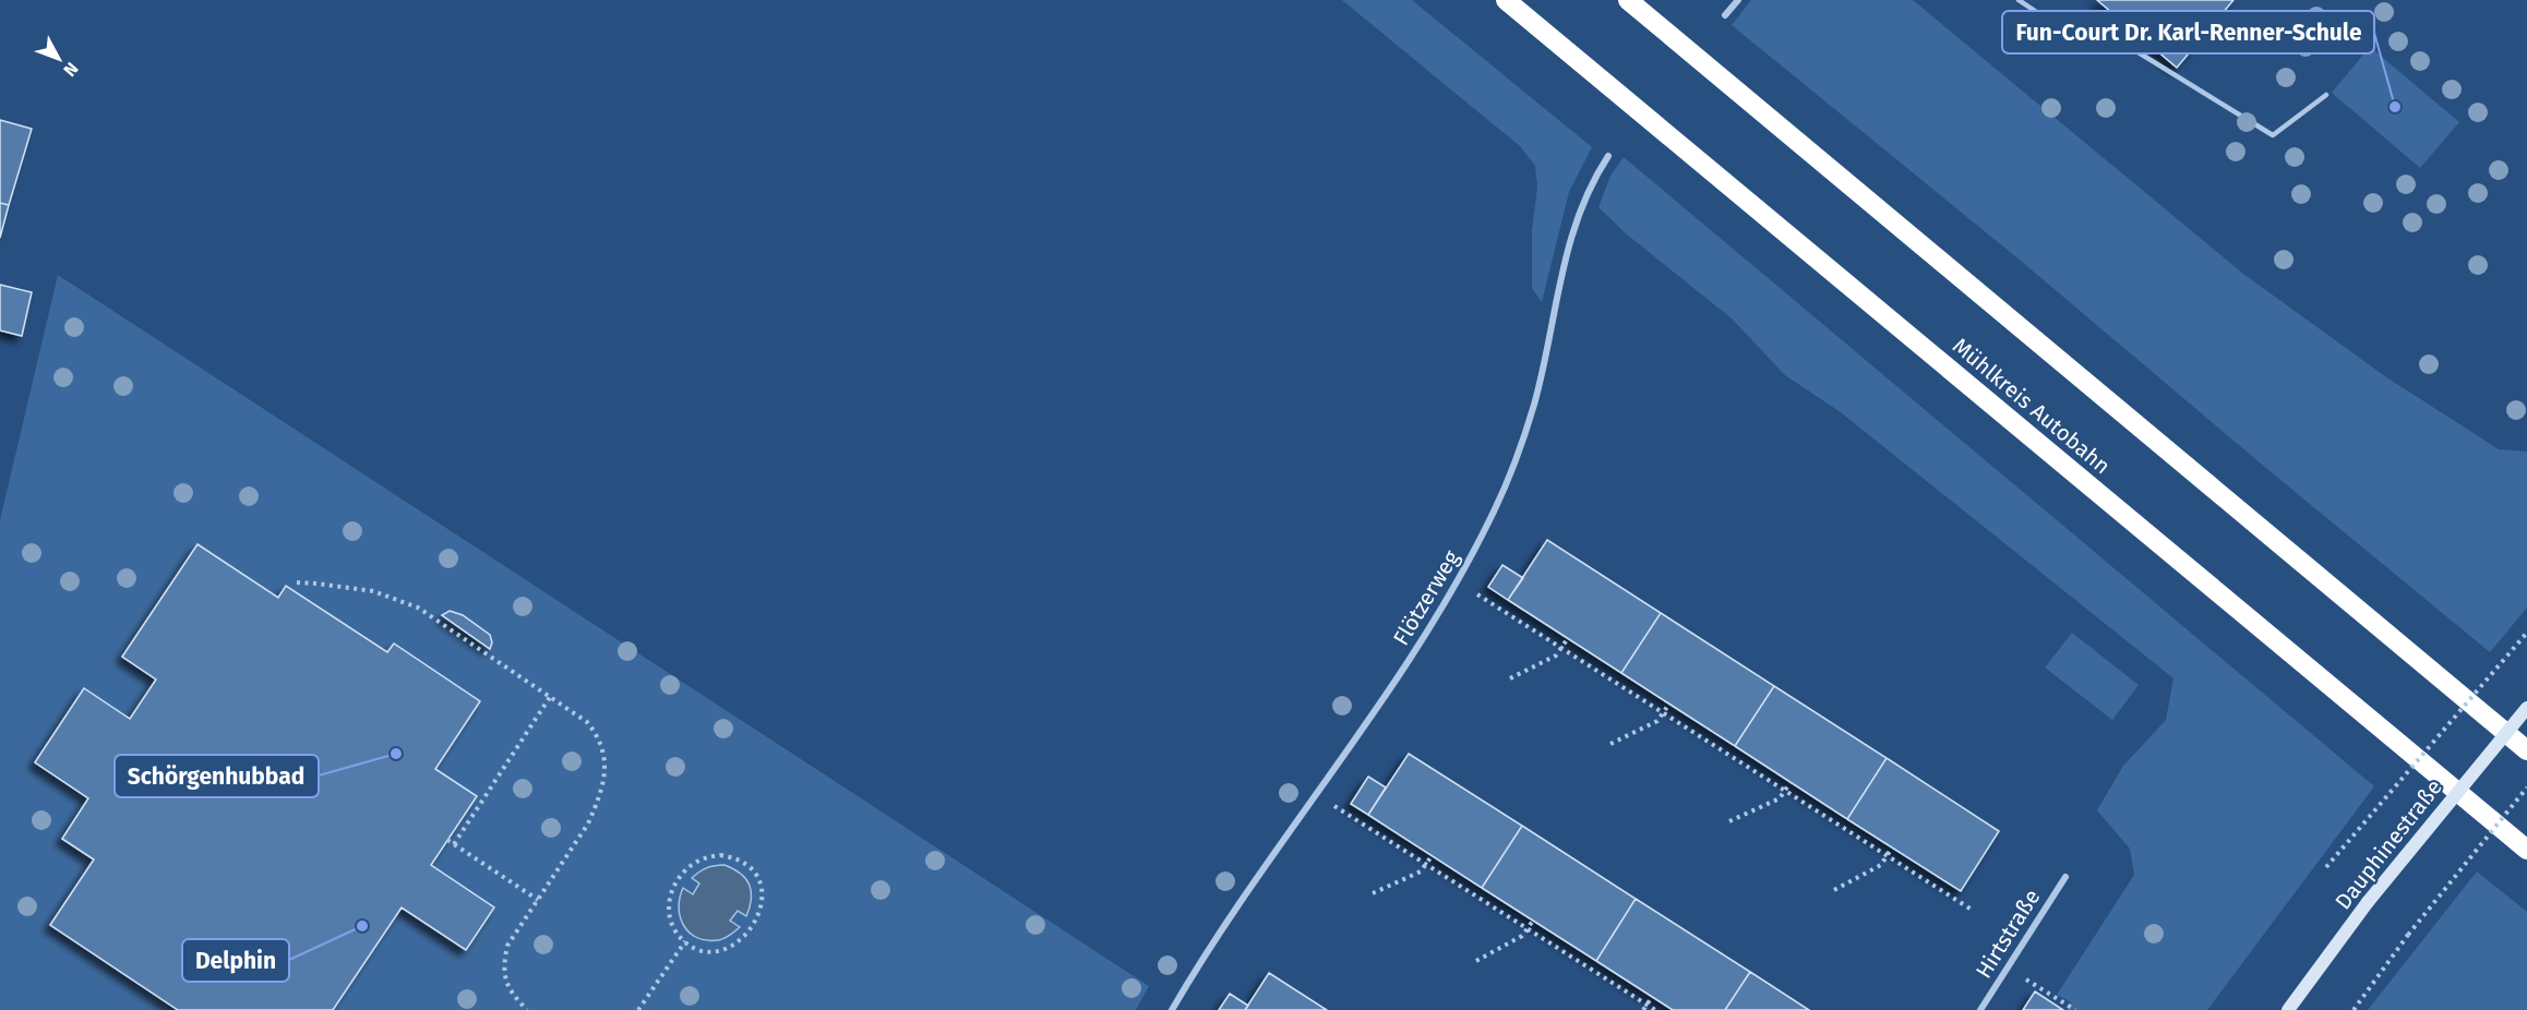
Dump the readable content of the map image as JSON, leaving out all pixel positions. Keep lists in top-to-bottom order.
{
  "streets": {
    "highway": ["Mühlkreis Autobahn"],
    "main road": ["Dauphinestraße"],
    "street": ["Flötzerweg", "Hirtstraße"]
  },
  "places": ["Fun-Court Dr. Karl-Renner-Schule", "Schörgenhubbad", "Delphin"],
  "north": "bottom right"
}
